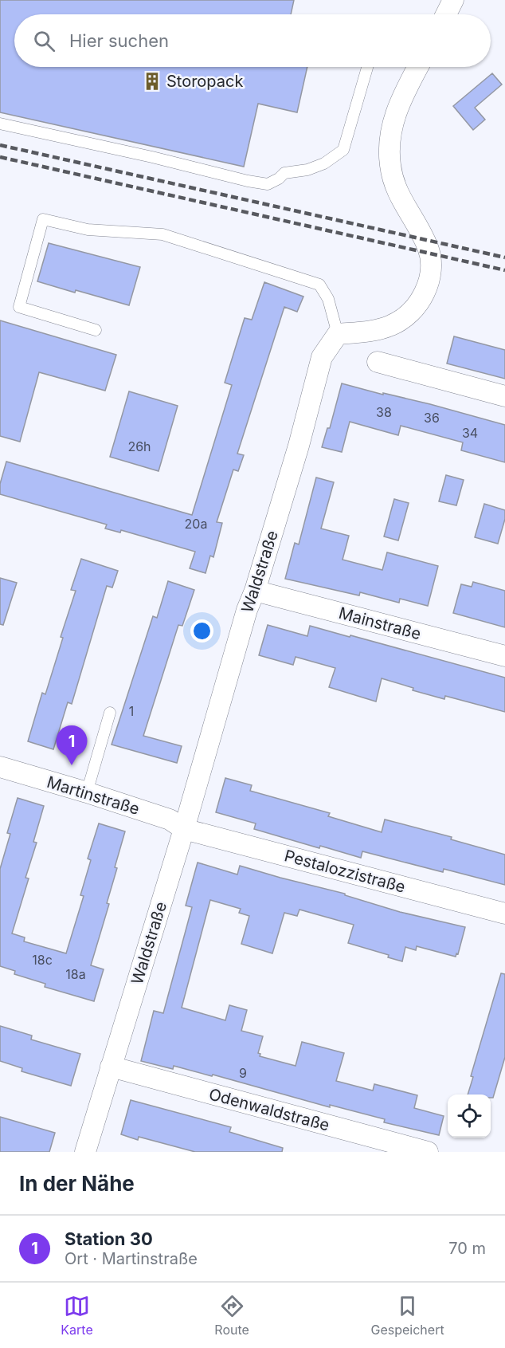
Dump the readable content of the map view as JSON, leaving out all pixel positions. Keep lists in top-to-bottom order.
{
  "streets": {
    "street": [
      "Waldstraße",
      "Mainstraße",
      "Martinstraße",
      "Pestalozzistraße",
      "Odenwaldstraße"
    ]
  },
  "crossings": [
    ["Waldstraße", "Mainstraße"],
    ["Waldstraße", "Martinstraße"],
    ["Waldstraße", "Pestalozzistraße"],
    ["Waldstraße", "Odenwaldstraße"],
    ["Martinstraße", "Pestalozzistraße"]
  ],
  "places": {
    "building": ["Storopack"]
  },
  "house_numbers": [
    "38",
    "36",
    "34",
    "26h",
    "20a",
    "1",
    "18c",
    "18a",
    "9"
  ],
  "page": {
    "search": "Hier suchen",
    "pins": "1",
    "heading": "In der Nähe",
    "list": [
      {
        "mark": "1",
        "name": "Station 30",
        "note": "Ort · Martinstraße",
        "value": "70 m"
      }
    ],
    "nav": ["Karte", "Route", "Gespeichert"]
  }
}
